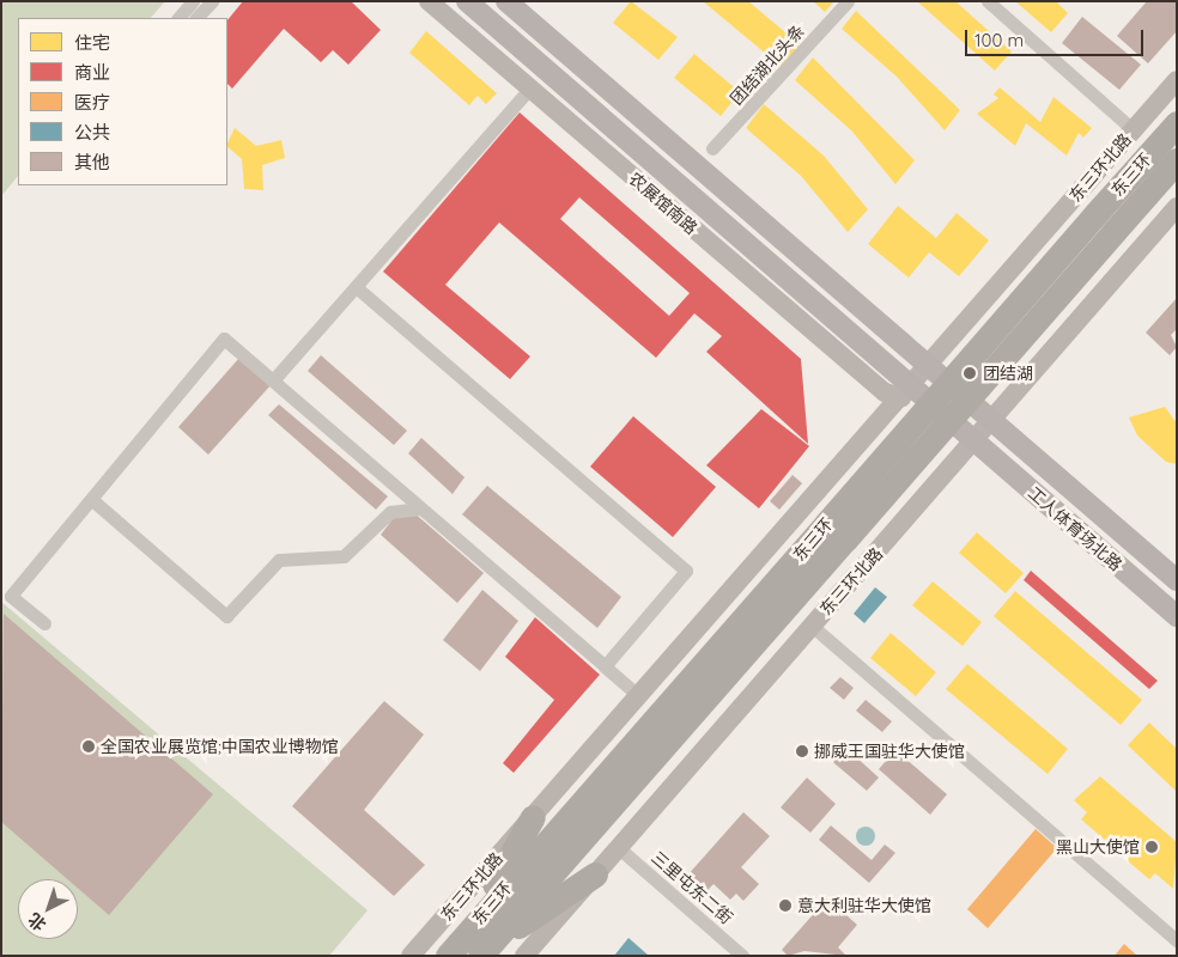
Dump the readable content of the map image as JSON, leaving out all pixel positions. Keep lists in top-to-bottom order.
{
  "streets": {
    "highway": ["东三环"],
    "main road": ["农展馆南路", "工人体育场北路"],
    "street": ["团结湖北头条", "东三环北路", "三里屯东二街"]
  },
  "crossings": [
    ["东三环北路", "农展馆南路"],
    ["东三环北路", "工人体育场北路"],
    ["东三环北路", "三里屯东二街"],
    ["农展馆南路", "工人体育场北路"]
  ],
  "places": [
    "团结湖",
    "全国农业展览馆;中国农业博物馆",
    "挪威王国驻华大使馆",
    "黑山大使馆",
    "意大利驻华大使馆"
  ],
  "legend": [
    "住宅",
    "商业",
    "医疗",
    "公共",
    "其他"
  ],
  "scale_bar": "100 m",
  "north": "bottom left"
}
